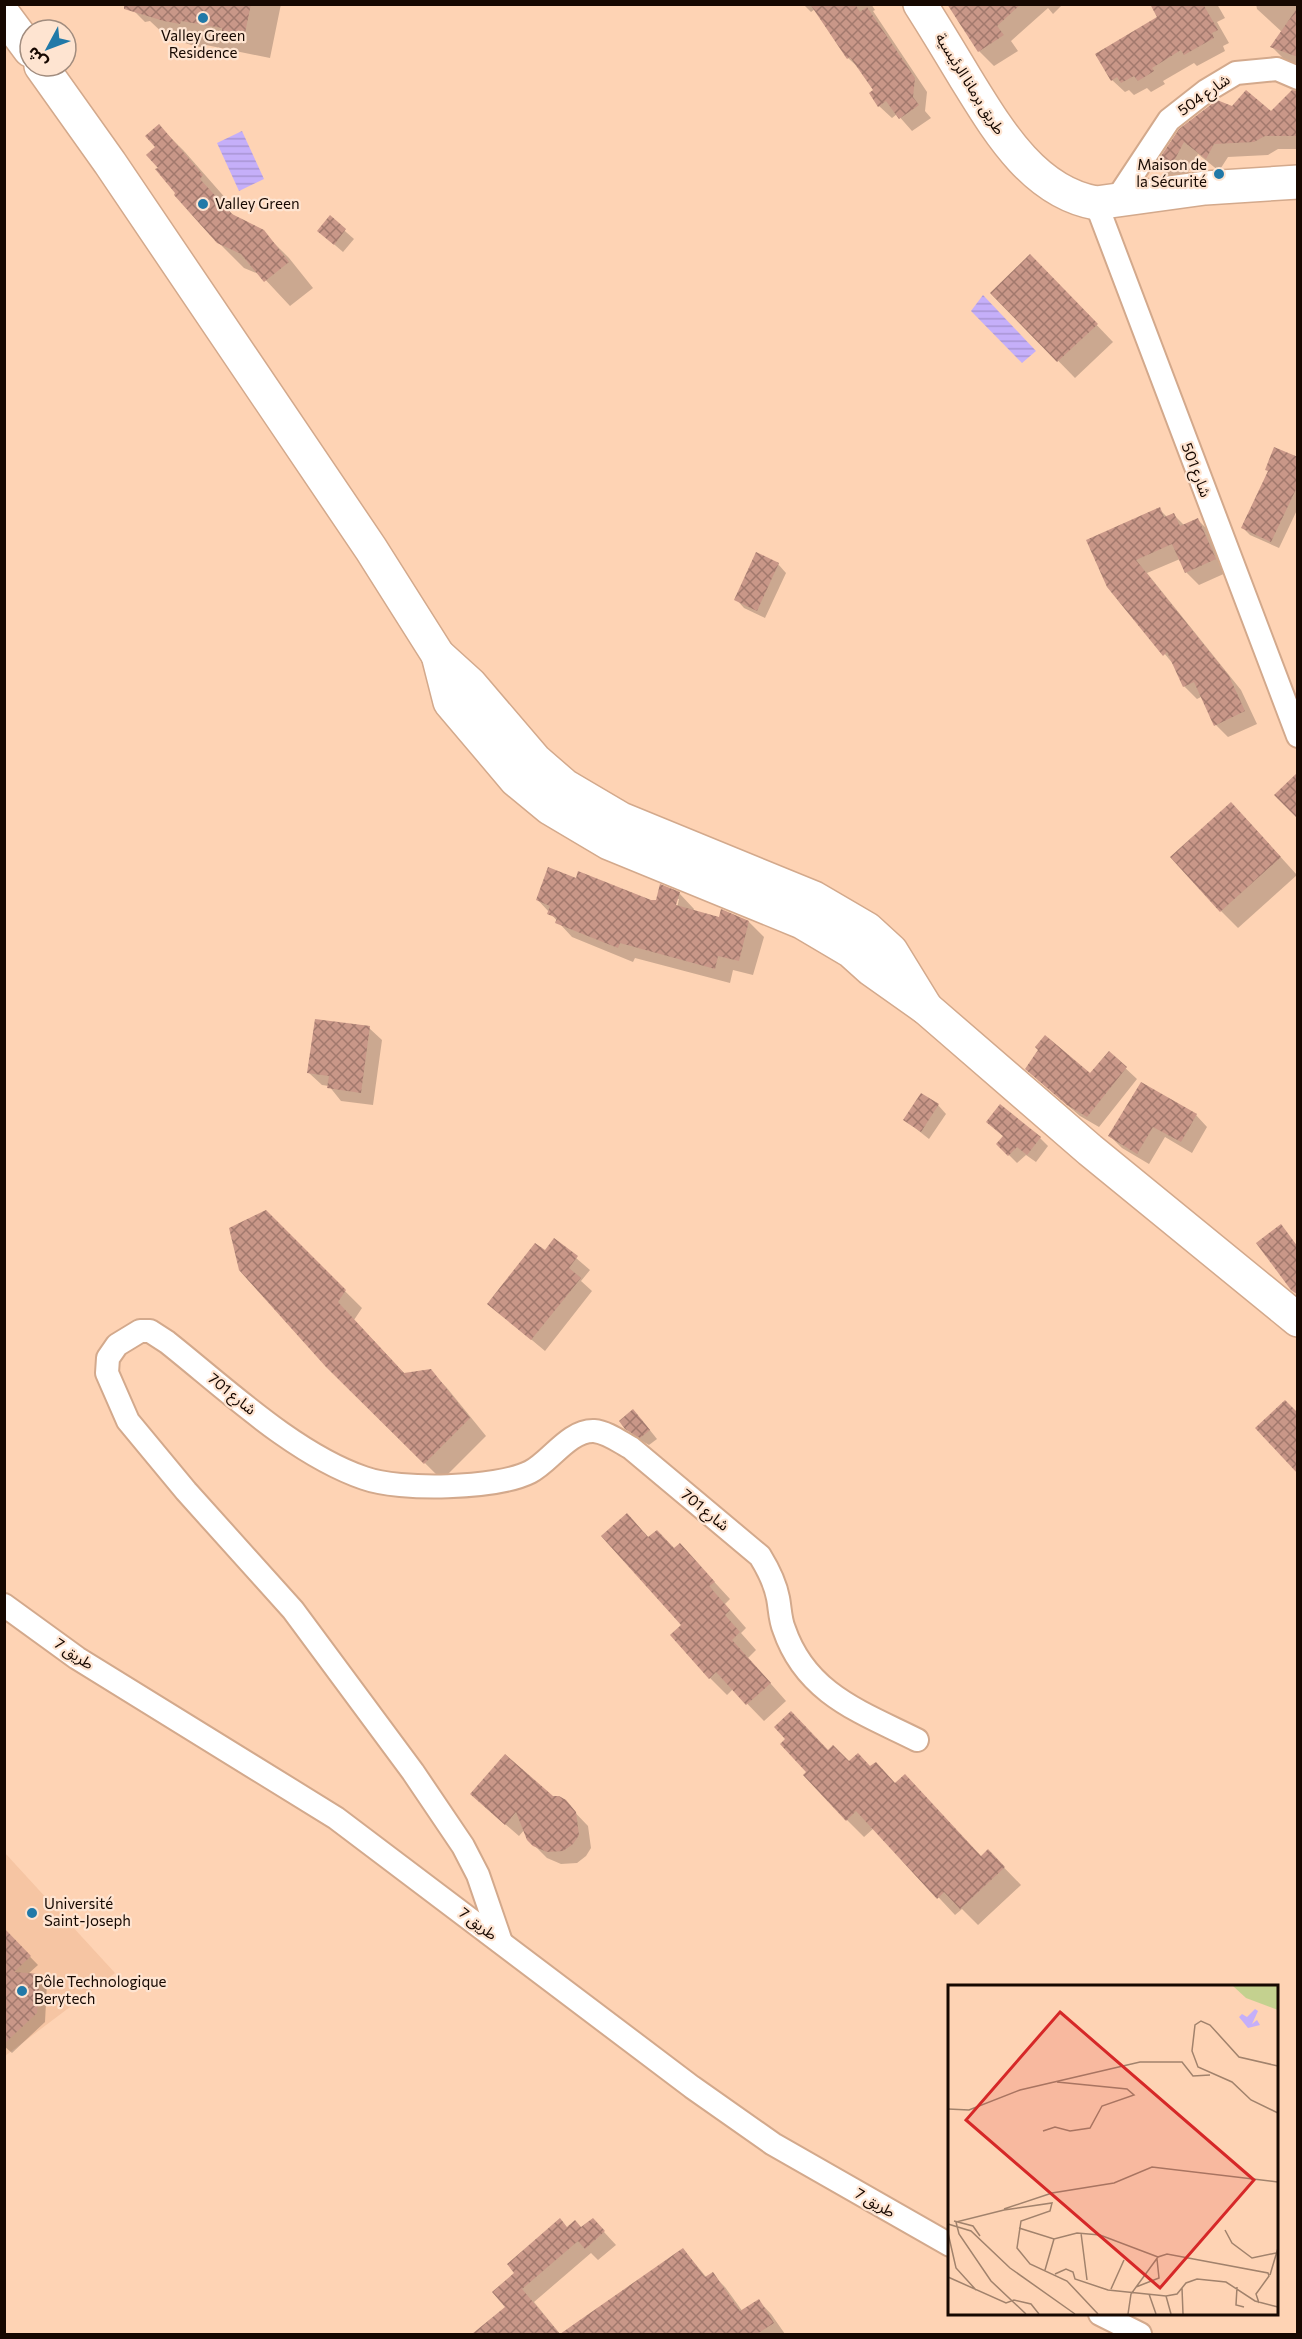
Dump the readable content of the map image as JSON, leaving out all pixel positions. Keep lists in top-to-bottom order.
{
  "streets": {
    "street": [
      "طريق برمانا الرئيسية",
      "شارع 504",
      "شارع 501",
      "شارع 701",
      "طريق 7"
    ]
  },
  "crossings": [
    ["طريق برمانا الرئيسية", "شارع 504"],
    ["طريق برمانا الرئيسية", "شارع 501"],
    ["شارع 504", "شارع 501"],
    ["شارع 701", "طريق 7"]
  ],
  "places": [
    "Valley Green Residence",
    "Maison de la Sécurité",
    "Valley Green",
    "Université Saint-Joseph",
    "Pôle Technologique Berytech"
  ],
  "north": "bottom left"
}
